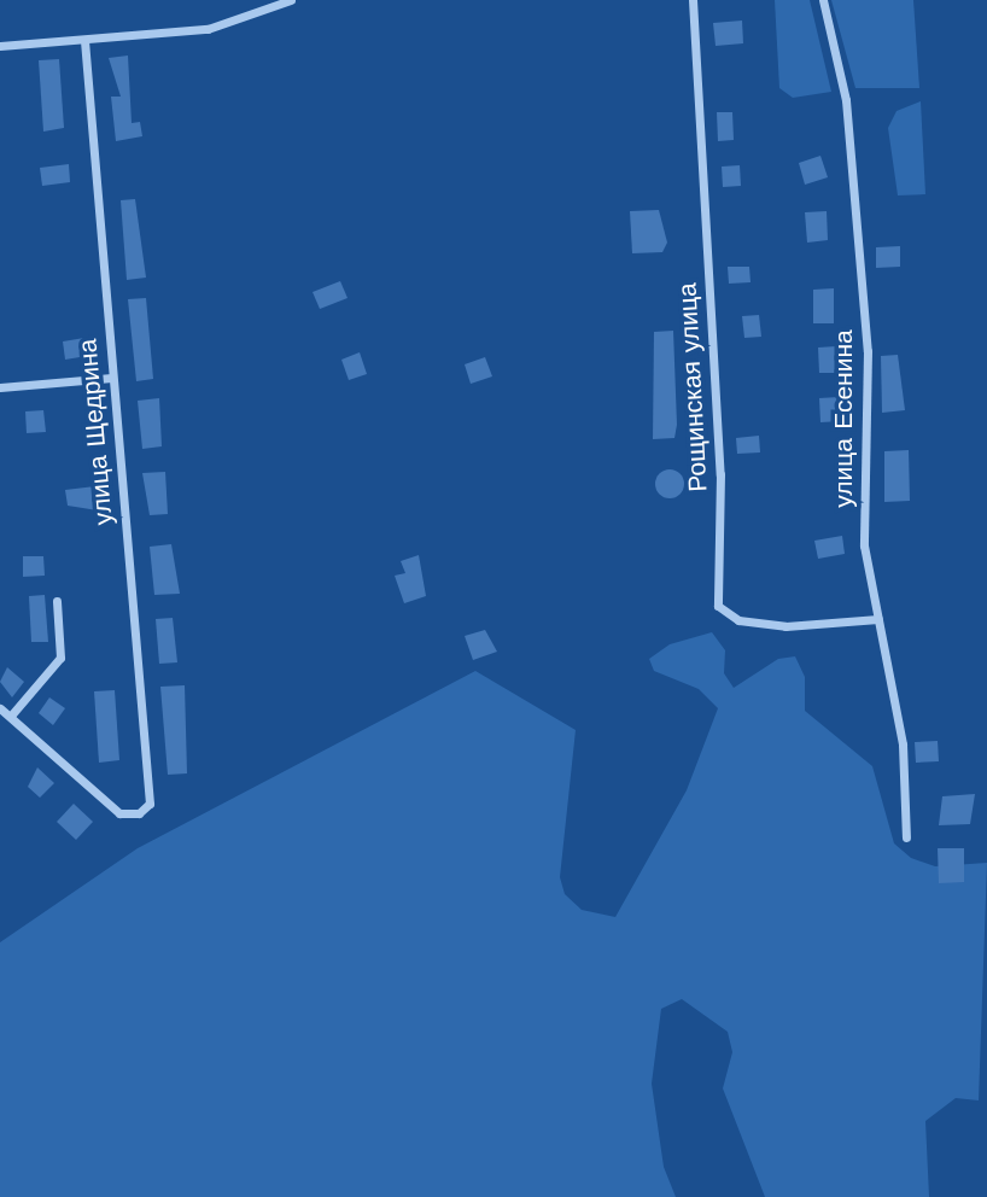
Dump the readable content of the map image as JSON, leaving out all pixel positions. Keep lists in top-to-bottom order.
{
  "streets": {
    "street": ["Рощинская улица", "улица Есенина", "улица Щедрина"]
  },
  "crossings": [
    ["Рощинская улица", "улица Есенина"]
  ]
}
